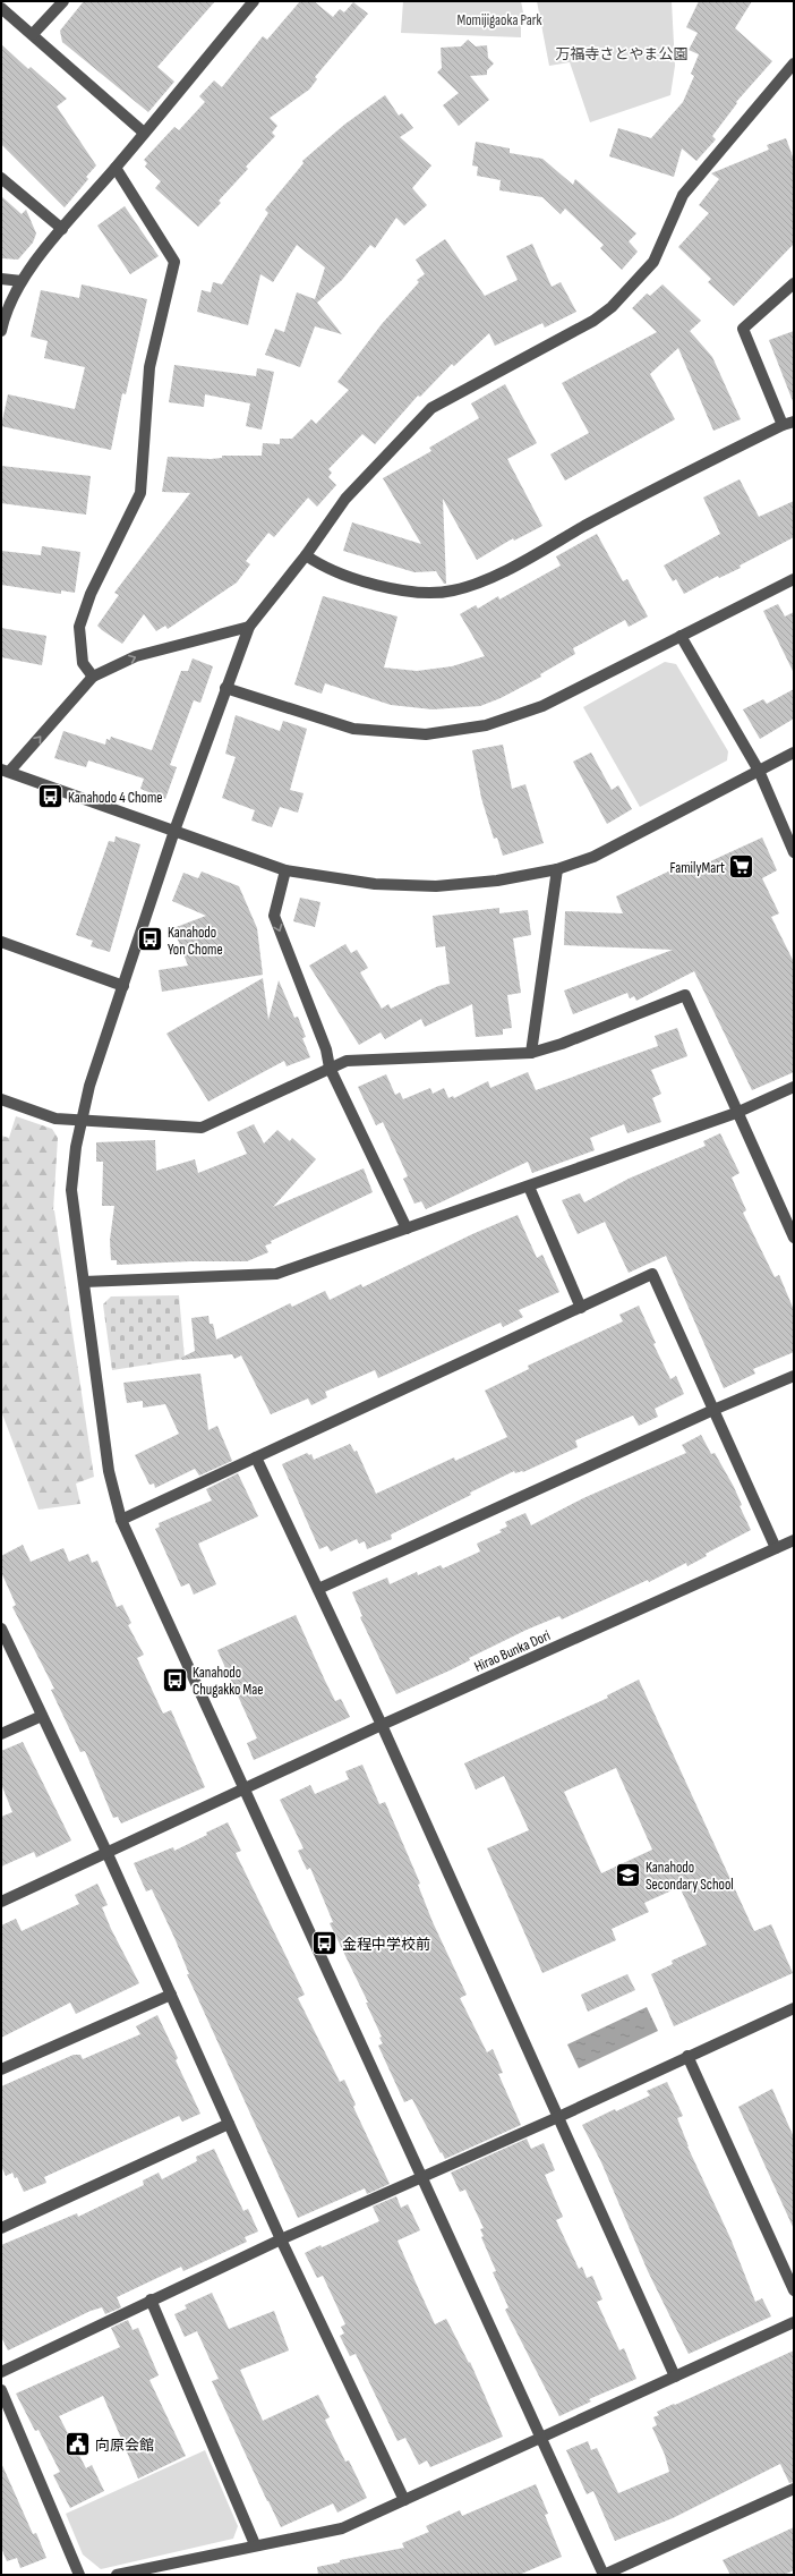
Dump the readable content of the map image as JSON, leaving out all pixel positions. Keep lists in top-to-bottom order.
{
  "streets": {
    "street": ["Hirao Bunka Dori"]
  },
  "parks": ["Momijigaoka Park", "万福寺さとやま公園"],
  "places": {
    "bus stop": [
      "Kanahodo 4 Chome",
      "Kanahodo Yon Chome",
      "Kanahodo Chugakko Mae",
      "金程中学校前"
    ],
    "supermarket": ["FamilyMart"],
    "school or university": ["Kanahodo Secondary School"],
    "public building": ["向原会館"]
  }
}
